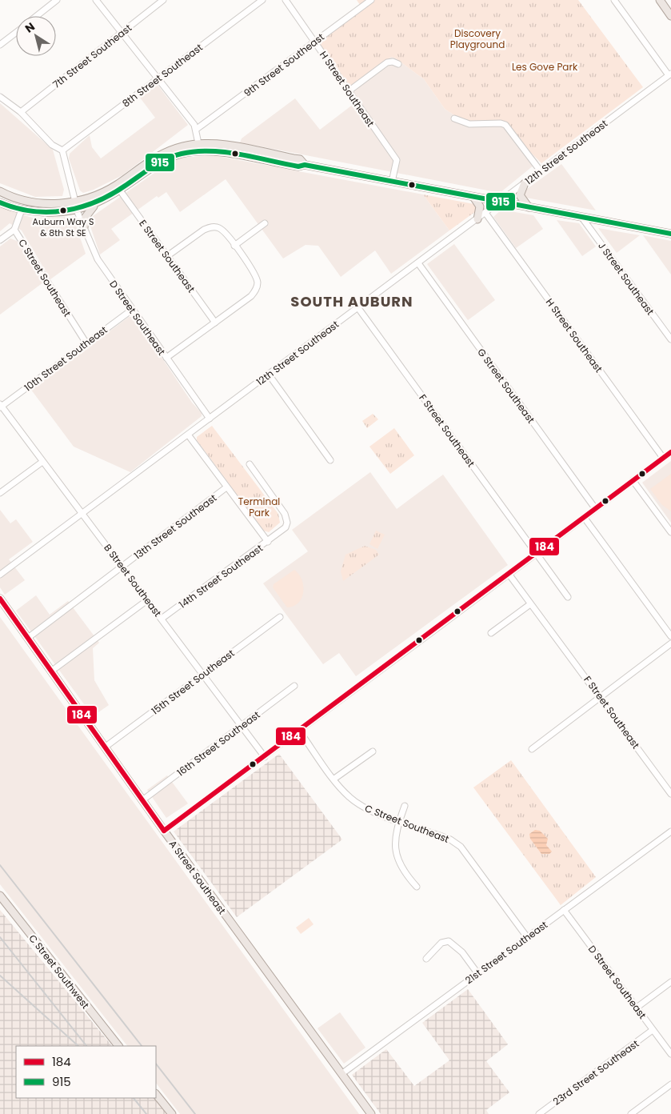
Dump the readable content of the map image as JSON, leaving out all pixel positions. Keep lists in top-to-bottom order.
{
  "streets": {
    "main road": ["A Street Southeast", "C Street Southwest"],
    "street": [
      "7th Street Southeast",
      "9th Street Southeast",
      "8th Street Southeast",
      "H Street Southeast",
      "12th Street Southeast",
      "E Street Southeast",
      "C Street Southeast",
      "J Street Southeast",
      "D Street Southeast",
      "10th Street Southeast",
      "G Street Southeast",
      "F Street Southeast",
      "13th Street Southeast",
      "14th Street Southeast",
      "B Street Southeast",
      "15th Street Southeast",
      "16th Street Southeast",
      "21st Street Southeast",
      "23rd Street Southeast"
    ]
  },
  "crossings": [
    ["9th Street Southeast", "H Street Southeast"],
    ["H Street Southeast", "12th Street Southeast"],
    ["12th Street Southeast", "D Street Southeast"],
    ["12th Street Southeast", "G Street Southeast"],
    ["12th Street Southeast", "F Street Southeast"],
    ["12th Street Southeast", "B Street Southeast"],
    ["C Street Southeast", "10th Street Southeast"],
    ["C Street Southeast", "21st Street Southeast"],
    ["D Street Southeast", "10th Street Southeast"],
    ["D Street Southeast", "21st Street Southeast"],
    ["D Street Southeast", "23rd Street Southeast"],
    ["10th Street Southeast", "B Street Southeast"],
    ["13th Street Southeast", "B Street Southeast"],
    ["13th Street Southeast", "A Street Southeast"],
    ["14th Street Southeast", "B Street Southeast"],
    ["B Street Southeast", "15th Street Southeast"],
    ["B Street Southeast", "16th Street Southeast"],
    ["15th Street Southeast", "A Street Southeast"],
    ["16th Street Southeast", "A Street Southeast"],
    ["A Street Southeast", "21st Street Southeast"]
  ],
  "districts": ["SOUTH AUBURN"],
  "parks": ["Discovery Playground", "Les Gove Park", "Terminal Park"],
  "places": ["Auburn Way S & 8th St SE"],
  "lines": ["transit line 915", "transit line 184"],
  "legend": ["184", "915"],
  "north": "top left"
}
